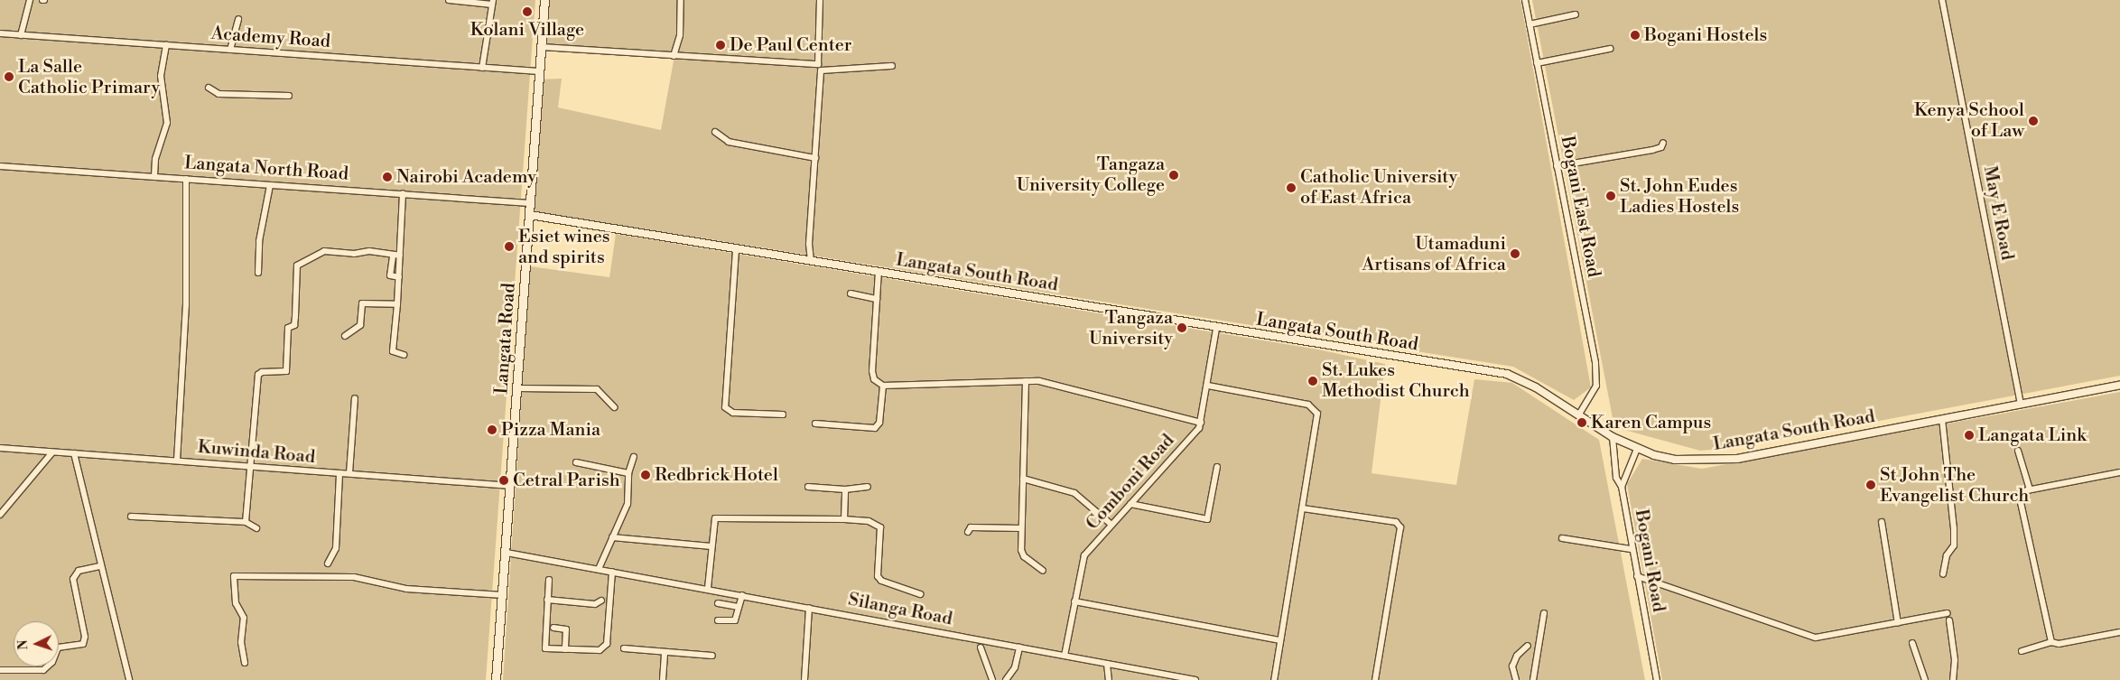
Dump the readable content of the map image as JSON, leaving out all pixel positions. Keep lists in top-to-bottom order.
{
  "streets": {
    "main road": ["Langata Road"],
    "street": [
      "Academy Road",
      "Langata North Road",
      "Bogani East Road",
      "May E Road",
      "Langata South Road",
      "Kuwinda Road",
      "Comboni Road",
      "Bogani Road",
      "Silanga Road"
    ]
  },
  "crossings": [
    ["Academy Road", "Langata Road"],
    ["Langata North Road", "Langata Road"],
    ["Bogani East Road", "Langata South Road"],
    ["May E Road", "Langata South Road"],
    ["Langata South Road", "Langata Road"],
    ["Langata South Road", "Comboni Road"],
    ["Langata South Road", "Bogani Road"],
    ["Langata Road", "Kuwinda Road"],
    ["Langata Road", "Silanga Road"],
    ["Comboni Road", "Silanga Road"]
  ],
  "places": [
    "Kolani Village",
    "Bogani Hostels",
    "De Paul Center",
    "La Salle Catholic Primary",
    "Kenya School of Law",
    "Tangaza University College",
    "Nairobi Academy",
    "Catholic University of East Africa",
    "St. John Eudes Ladies Hostels",
    "Esiet wines and spirits",
    "Utamaduni Artisans of Africa",
    "Tangaza University",
    "St. Lukes Methodist Church",
    "Karen Campus",
    "Pizza Mania",
    "Langata Link",
    "Redbrick Hotel",
    "Cetral Parish",
    "St John The Evangelist Church"
  ],
  "north": "left"
}
